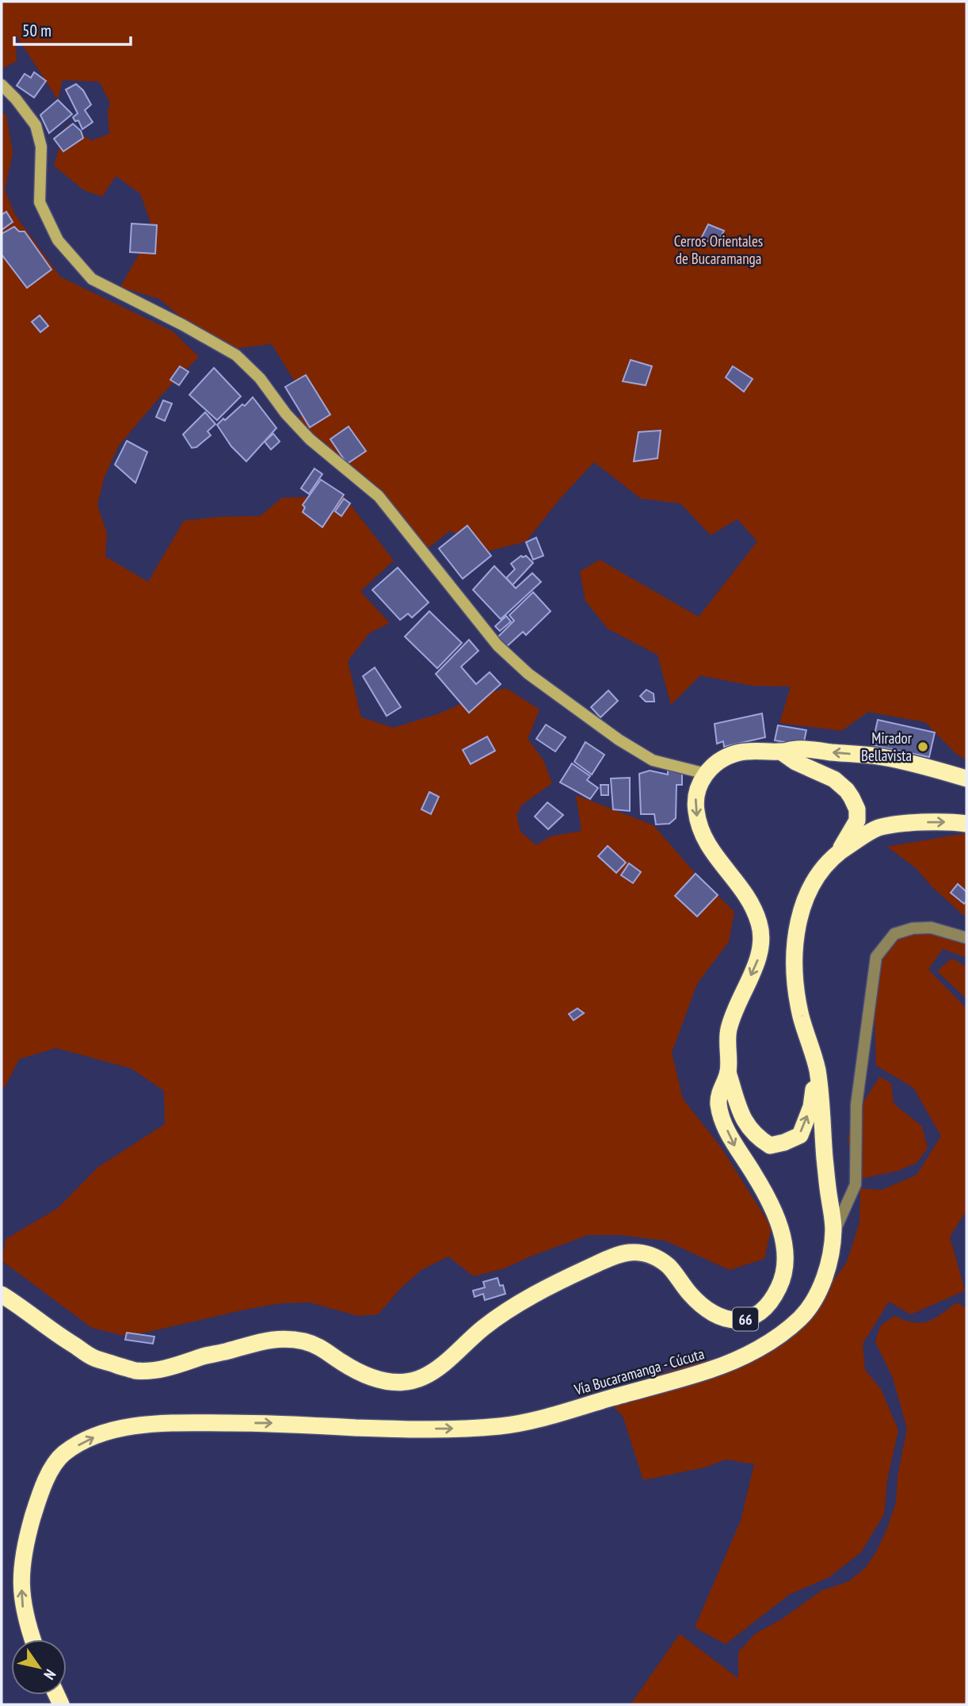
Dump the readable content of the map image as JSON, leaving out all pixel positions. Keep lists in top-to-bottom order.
{
  "streets": {
    "highway": ["66", "Vía Bucaramanga - Cúcuta"]
  },
  "one_way": ["Vía Bucaramanga - Cúcuta"],
  "parks": ["Cerros Orientales de Bucaramanga"],
  "places": ["Mirador Bellavista"],
  "scale_bar": "50 m",
  "north": "bottom right"
}
